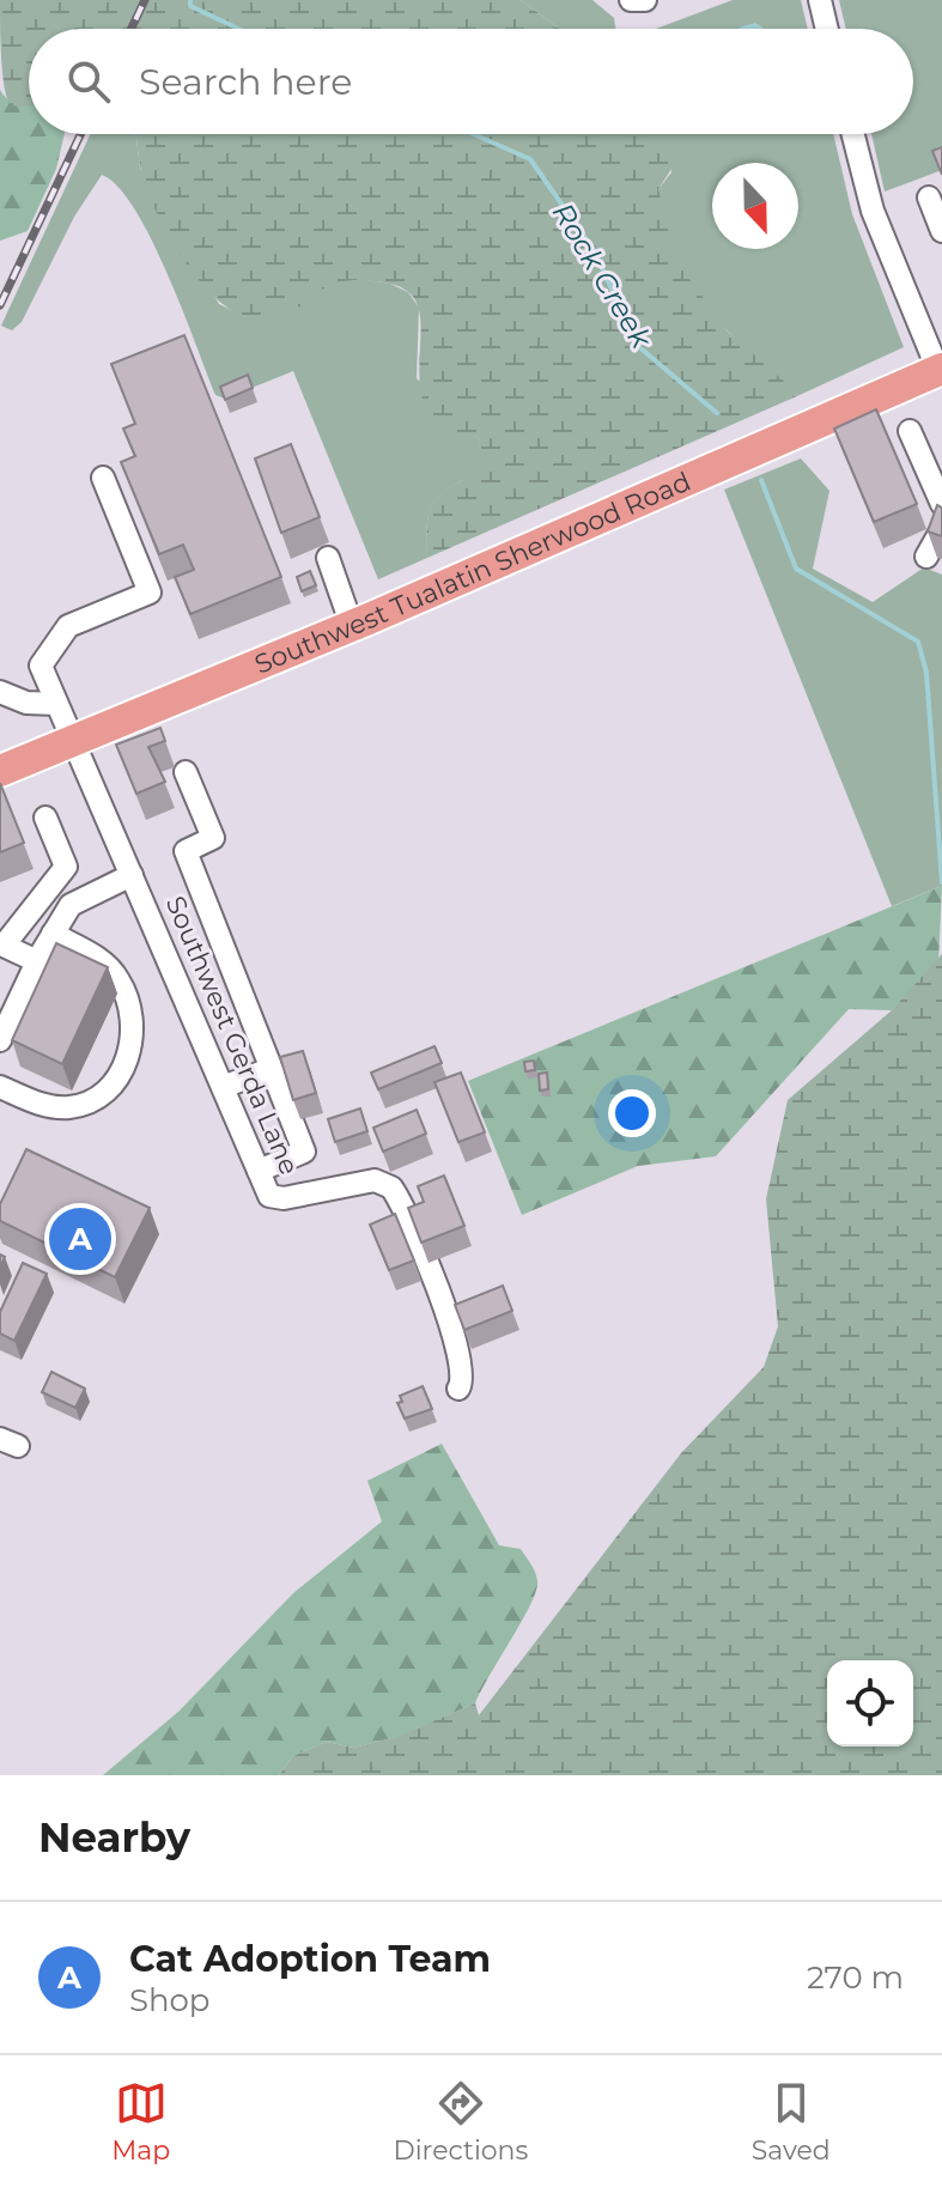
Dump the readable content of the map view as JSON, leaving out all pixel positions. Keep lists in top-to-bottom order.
{
  "streets": {
    "highway": ["Southwest Tualatin Sherwood Road"],
    "street": ["Southwest Gerda Lane"]
  },
  "crossings": [
    ["Southwest Tualatin Sherwood Road", "Southwest Gerda Lane"]
  ],
  "water": ["Rock Creek"],
  "north": "bottom",
  "page": {
    "search": "Search here",
    "pins": "A",
    "heading": "Nearby",
    "list": [
      {
        "mark": "A",
        "name": "Cat Adoption Team",
        "note": "Shop",
        "value": "270 m"
      }
    ],
    "nav": ["Map", "Directions", "Saved"]
  }
}
